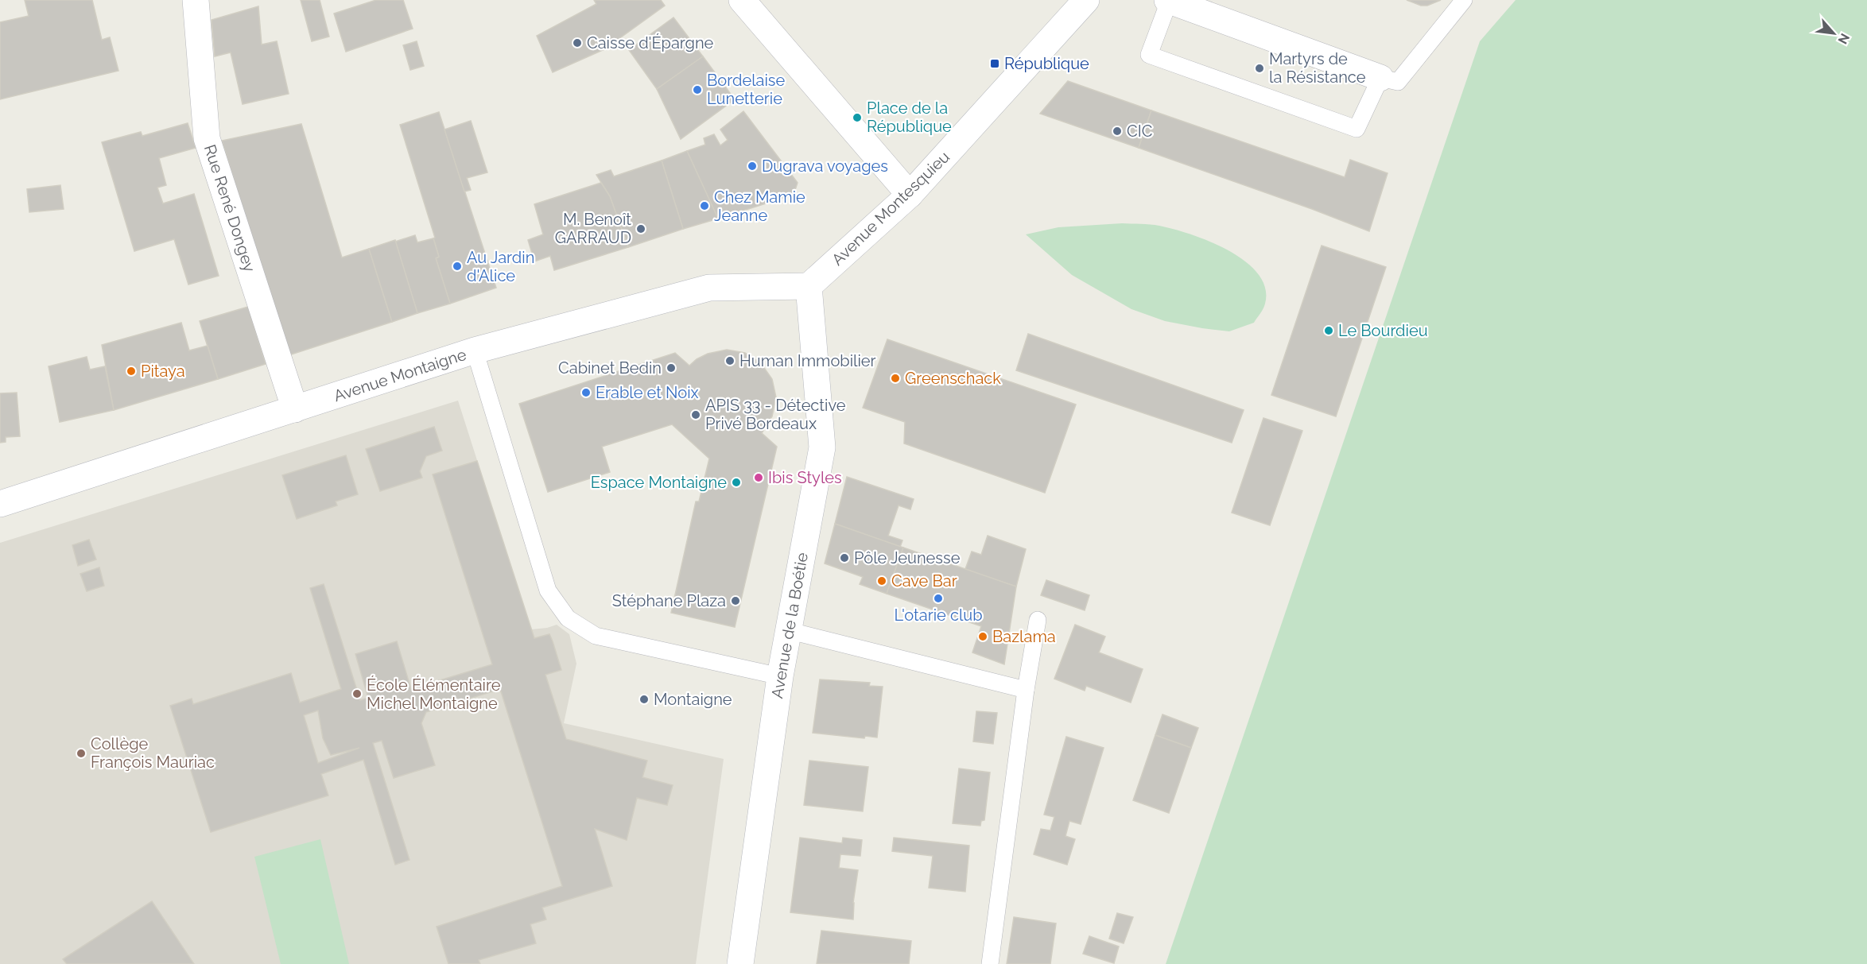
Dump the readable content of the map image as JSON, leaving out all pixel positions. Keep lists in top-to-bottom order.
{
  "streets": {
    "main road": [
      "Rue René Dongey",
      "Avenue Montesquieu",
      "Avenue Montaigne",
      "Avenue de la Boétie"
    ]
  },
  "crossings": [
    ["Rue René Dongey", "Avenue Montaigne"],
    ["Avenue Montesquieu", "Avenue Montaigne"],
    ["Avenue Montesquieu", "Avenue de la Boétie"],
    ["Avenue Montaigne", "Avenue de la Boétie"]
  ],
  "places": {
    "other": [
      "Caisse d'Épargne",
      "Martyrs de la Résistance",
      "Bordelaise Lunetterie",
      "Place de la République",
      "CIC",
      "Dugrava voyages",
      "Chez Mamie Jeanne",
      "M. Benoît GARRAUD",
      "Au Jardin d'Alice",
      "Le Bourdieu",
      "Human Immobilier",
      "Cabinet Bedin",
      "Pitaya",
      "Greenschack",
      "Erable et Noix",
      "APIS 33 - Détective Privé Bordeaux",
      "Ibis Styles",
      "Espace Montaigne",
      "Pôle Jeunesse",
      "Cave Bar",
      "L'otarie club",
      "Stéphane Plaza",
      "Bazlama",
      "École Élémentaire Michel Montaigne",
      "Montaigne",
      "Collège François Mauriac"
    ],
    "transit": ["République"]
  },
  "north": "bottom right"
}
